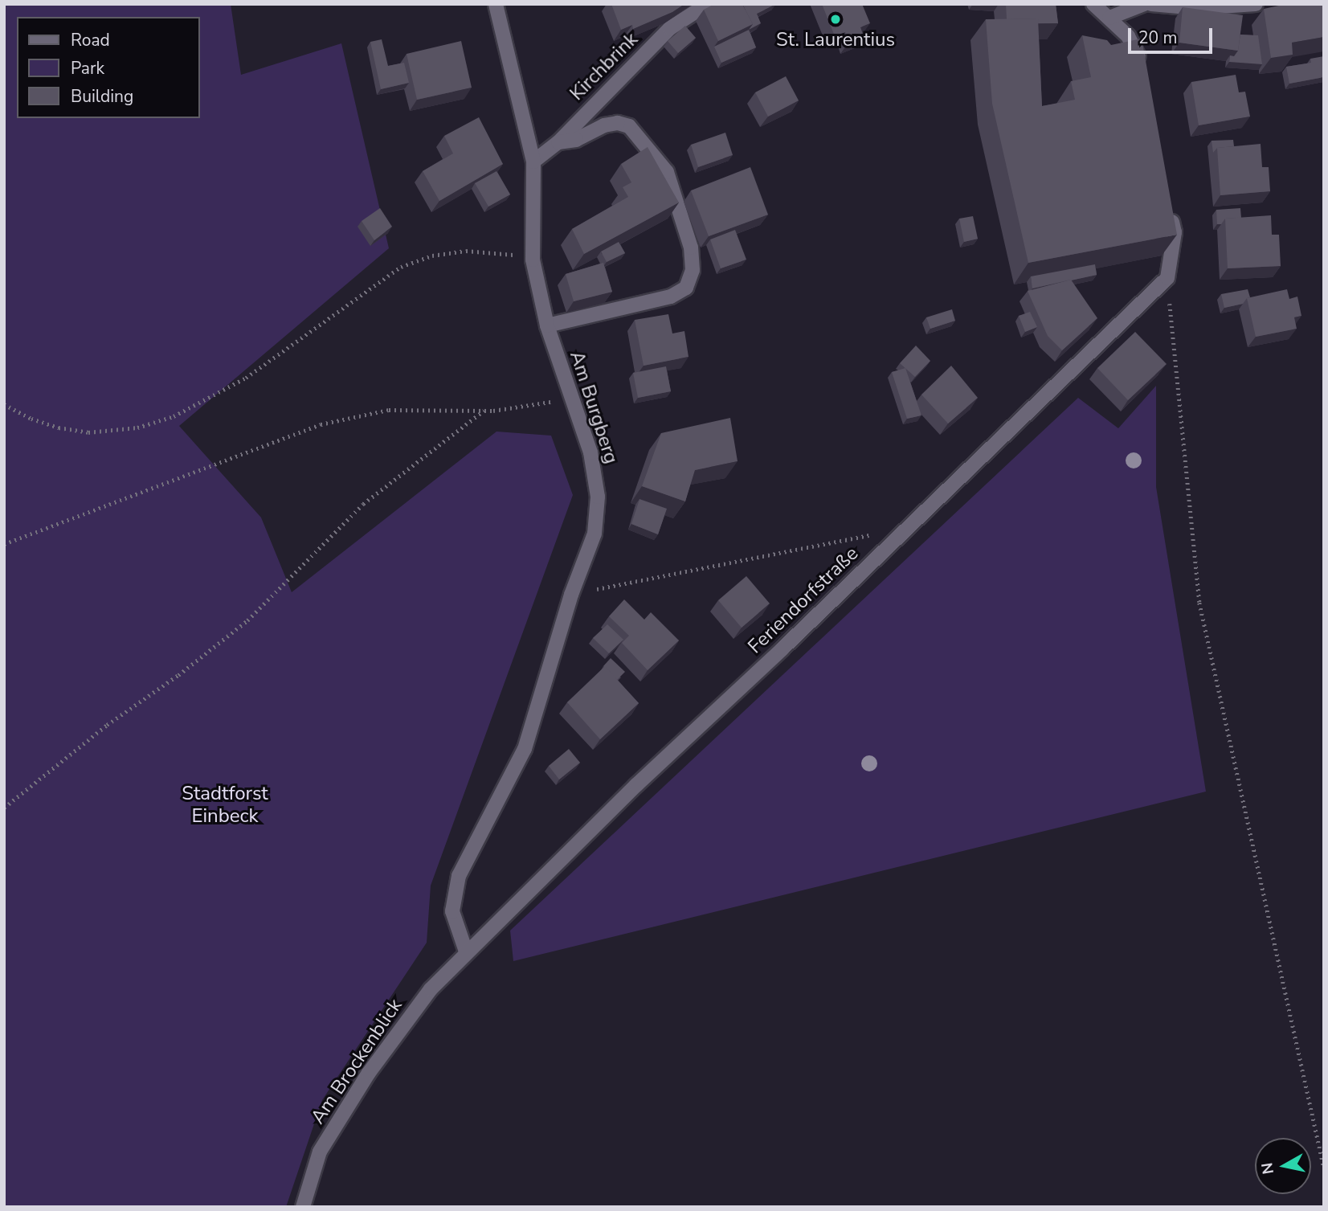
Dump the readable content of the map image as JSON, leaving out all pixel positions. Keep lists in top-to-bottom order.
{
  "streets": {
    "street": [
      "Kirchbrink",
      "Am Burgberg",
      "Feriendorfstraße",
      "Am Brockenblick"
    ]
  },
  "crossings": [
    ["Kirchbrink", "Am Burgberg"],
    ["Am Burgberg", "Feriendorfstraße"],
    ["Am Burgberg", "Am Brockenblick"],
    ["Feriendorfstraße", "Am Brockenblick"]
  ],
  "parks": ["Stadtforst Einbeck"],
  "places": ["St. Laurentius"],
  "legend": ["Road", "Park", "Building"],
  "scale_bar": "20 m",
  "north": "left"
}
